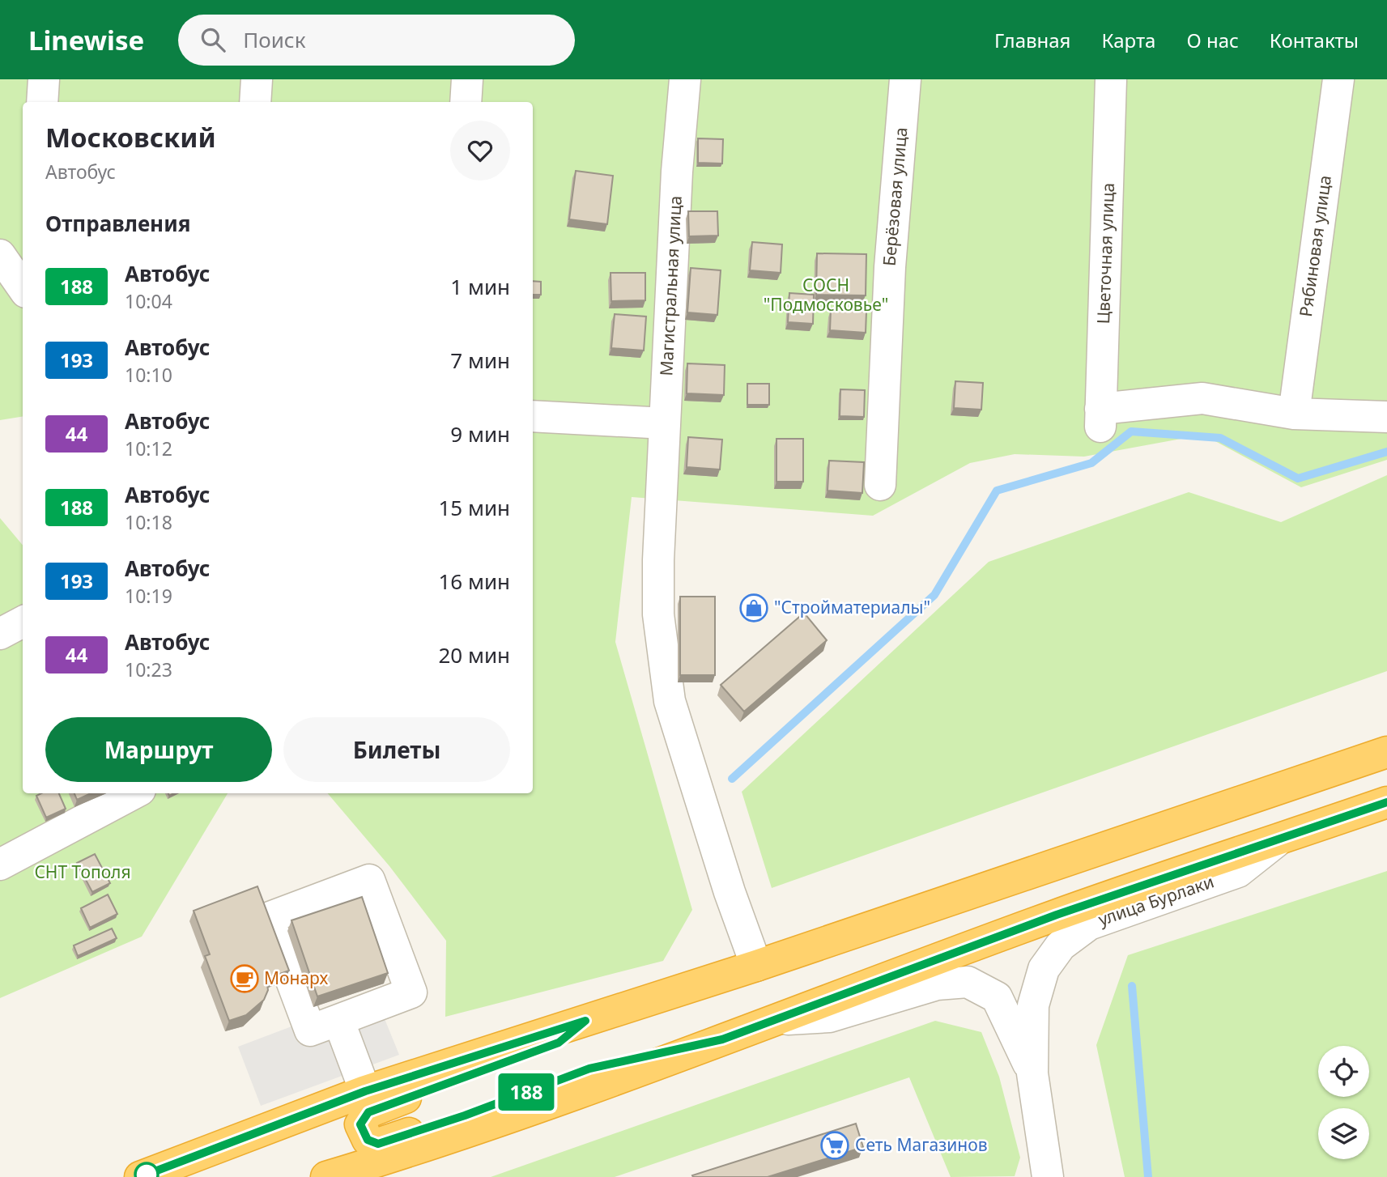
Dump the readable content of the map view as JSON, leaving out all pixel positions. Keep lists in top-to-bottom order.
{
  "streets": {
    "street": [
      "Берёзовая улица",
      "Рябиновая улица",
      "Цветочная улица",
      "Магистральная улица",
      "улица Бурлаки"
    ]
  },
  "crossings": [
    ["Рябиновая улица", "Цветочная улица"]
  ],
  "parks": ["СОСН \"Подмосковье\"", "СНТ Тополя"],
  "places": {
    "shop": ["\"Стройматериалы\""],
    "cafe": ["Монарх"],
    "supermarket": ["Сеть Магазинов"]
  },
  "lines": ["bus line 188"],
  "page": {
    "header": "Linewise",
    "search": "Поиск",
    "nav": [
      "Главная",
      "Карта",
      "О нас",
      "Контакты"
    ],
    "on_map": "188",
    "heading": [
      ["Московский", "Автобус"],
      "Отправления"
    ],
    "list": [
      {
        "mark": "188",
        "name": "Автобус",
        "note": "10:04",
        "value": "1 мин"
      },
      {
        "mark": "193",
        "name": "Автобус",
        "note": "10:10",
        "value": "7 мин"
      },
      {
        "mark": "44",
        "name": "Автобус",
        "note": "10:12",
        "value": "9 мин"
      },
      {
        "mark": "188",
        "name": "Автобус",
        "note": "10:18",
        "value": "15 мин"
      },
      {
        "mark": "193",
        "name": "Автобус",
        "note": "10:19",
        "value": "16 мин"
      },
      {
        "mark": "44",
        "name": "Автобус",
        "note": "10:23",
        "value": "20 мин"
      }
    ],
    "buttons": ["Маршрут", "Билеты"]
  }
}
